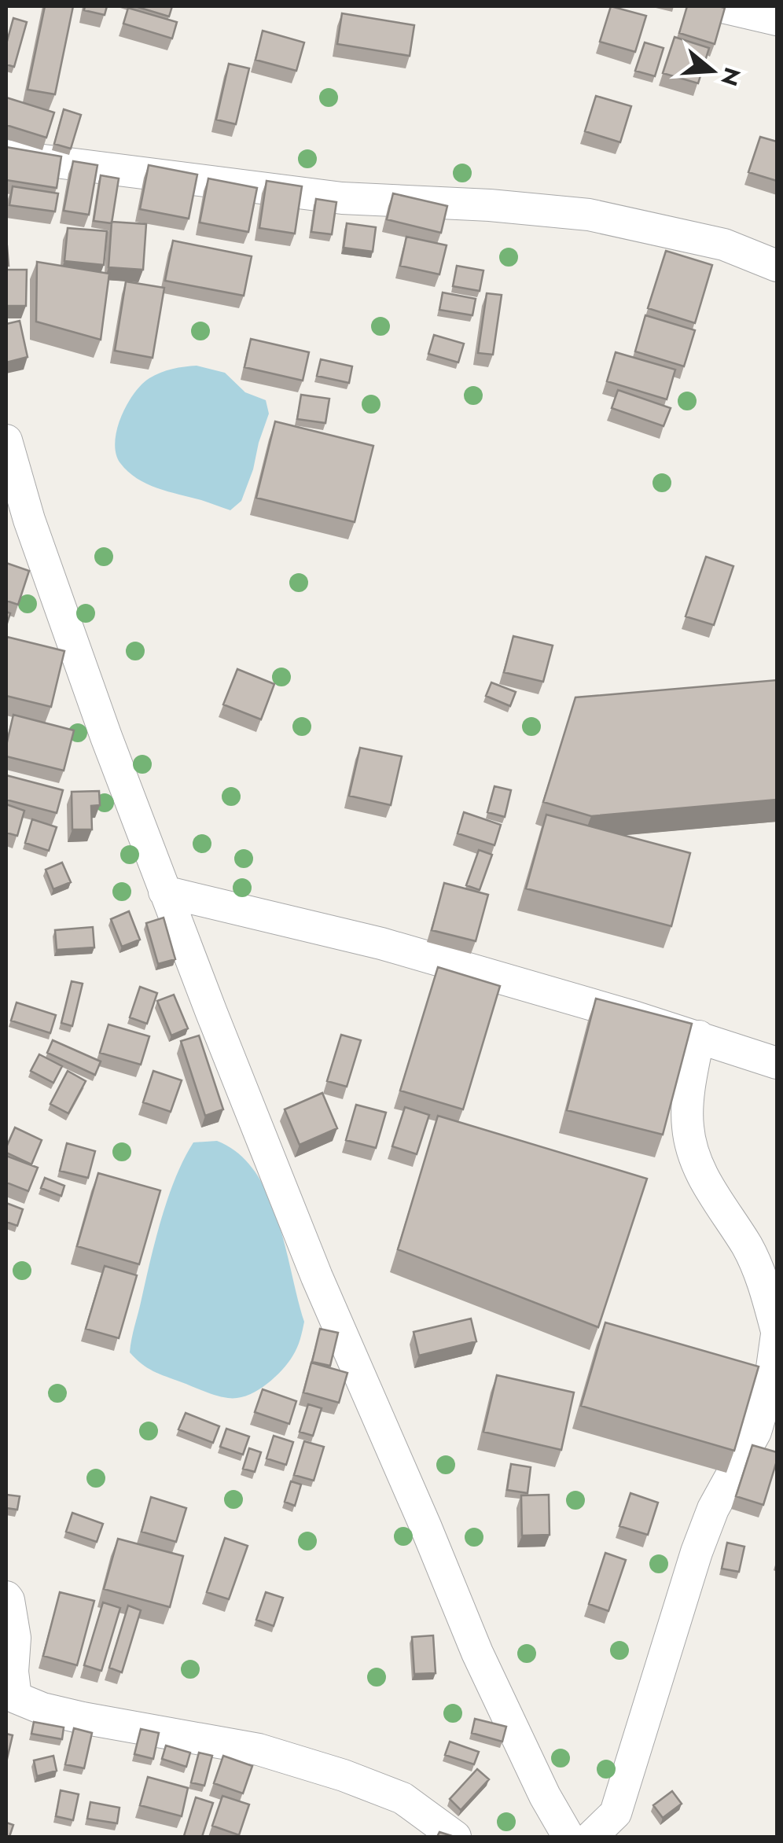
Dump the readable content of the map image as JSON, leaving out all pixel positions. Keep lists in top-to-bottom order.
{
  "north": "right"
}
